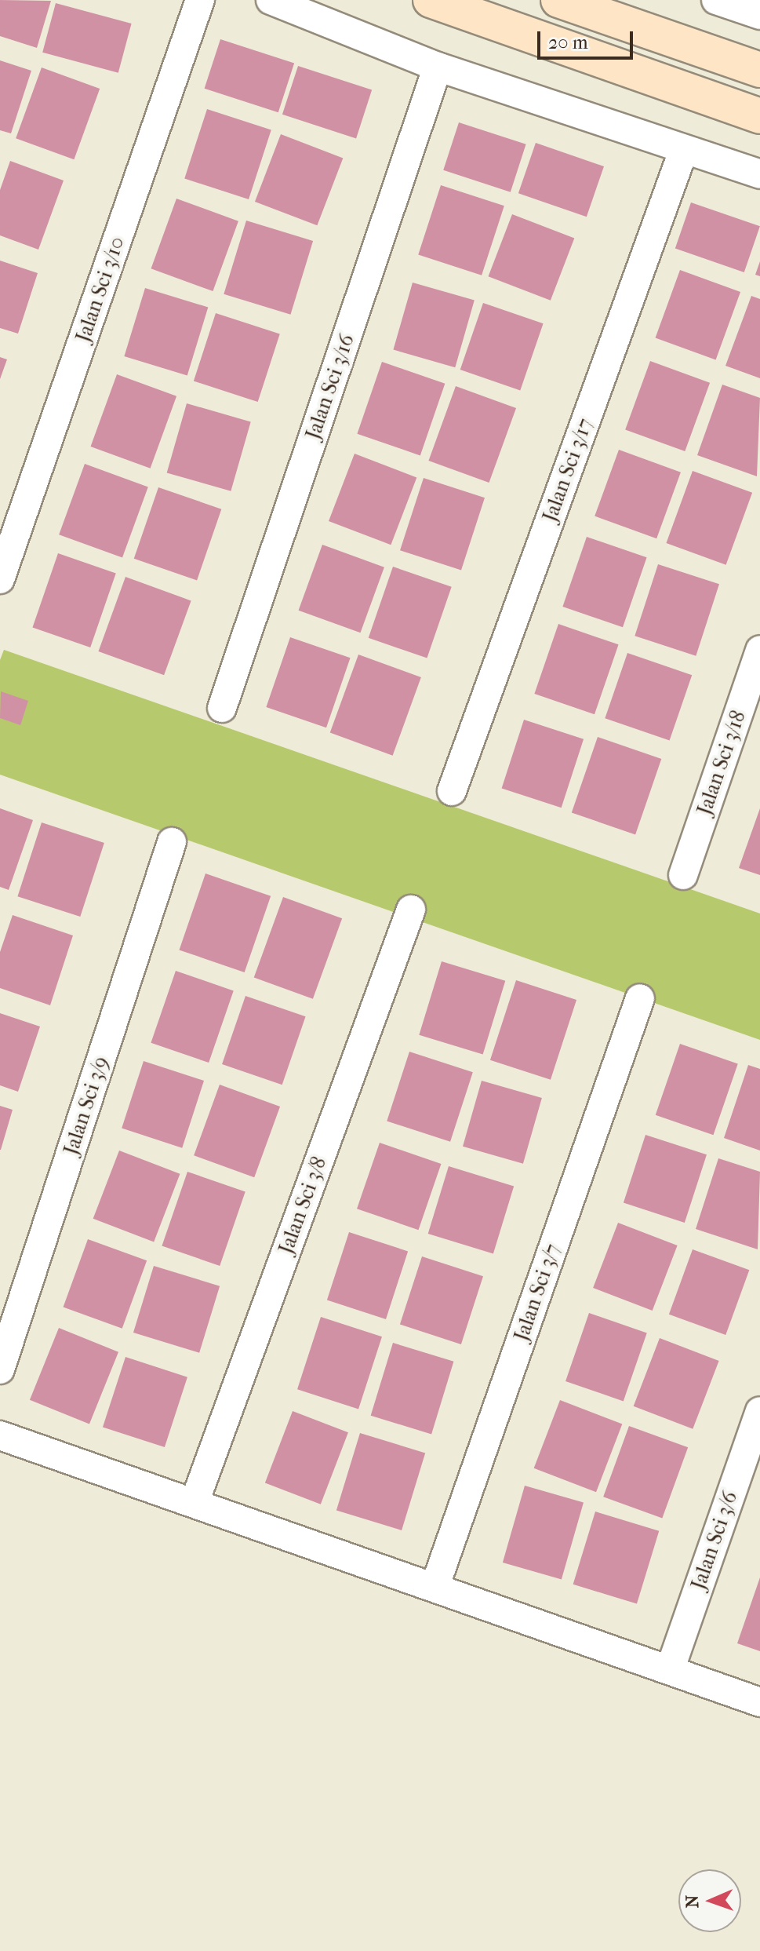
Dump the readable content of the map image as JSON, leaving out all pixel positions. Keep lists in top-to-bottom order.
{
  "streets": {
    "street": [
      "Jalan Sci 3/10",
      "Jalan Sci 3/16",
      "Jalan Sci 3/17",
      "Jalan Sci 3/18",
      "Jalan Sci 3/9",
      "Jalan Sci 3/8",
      "Jalan Sci 3/7",
      "Jalan Sci 3/6"
    ]
  },
  "scale_bar": "20 m",
  "north": "left"
}
